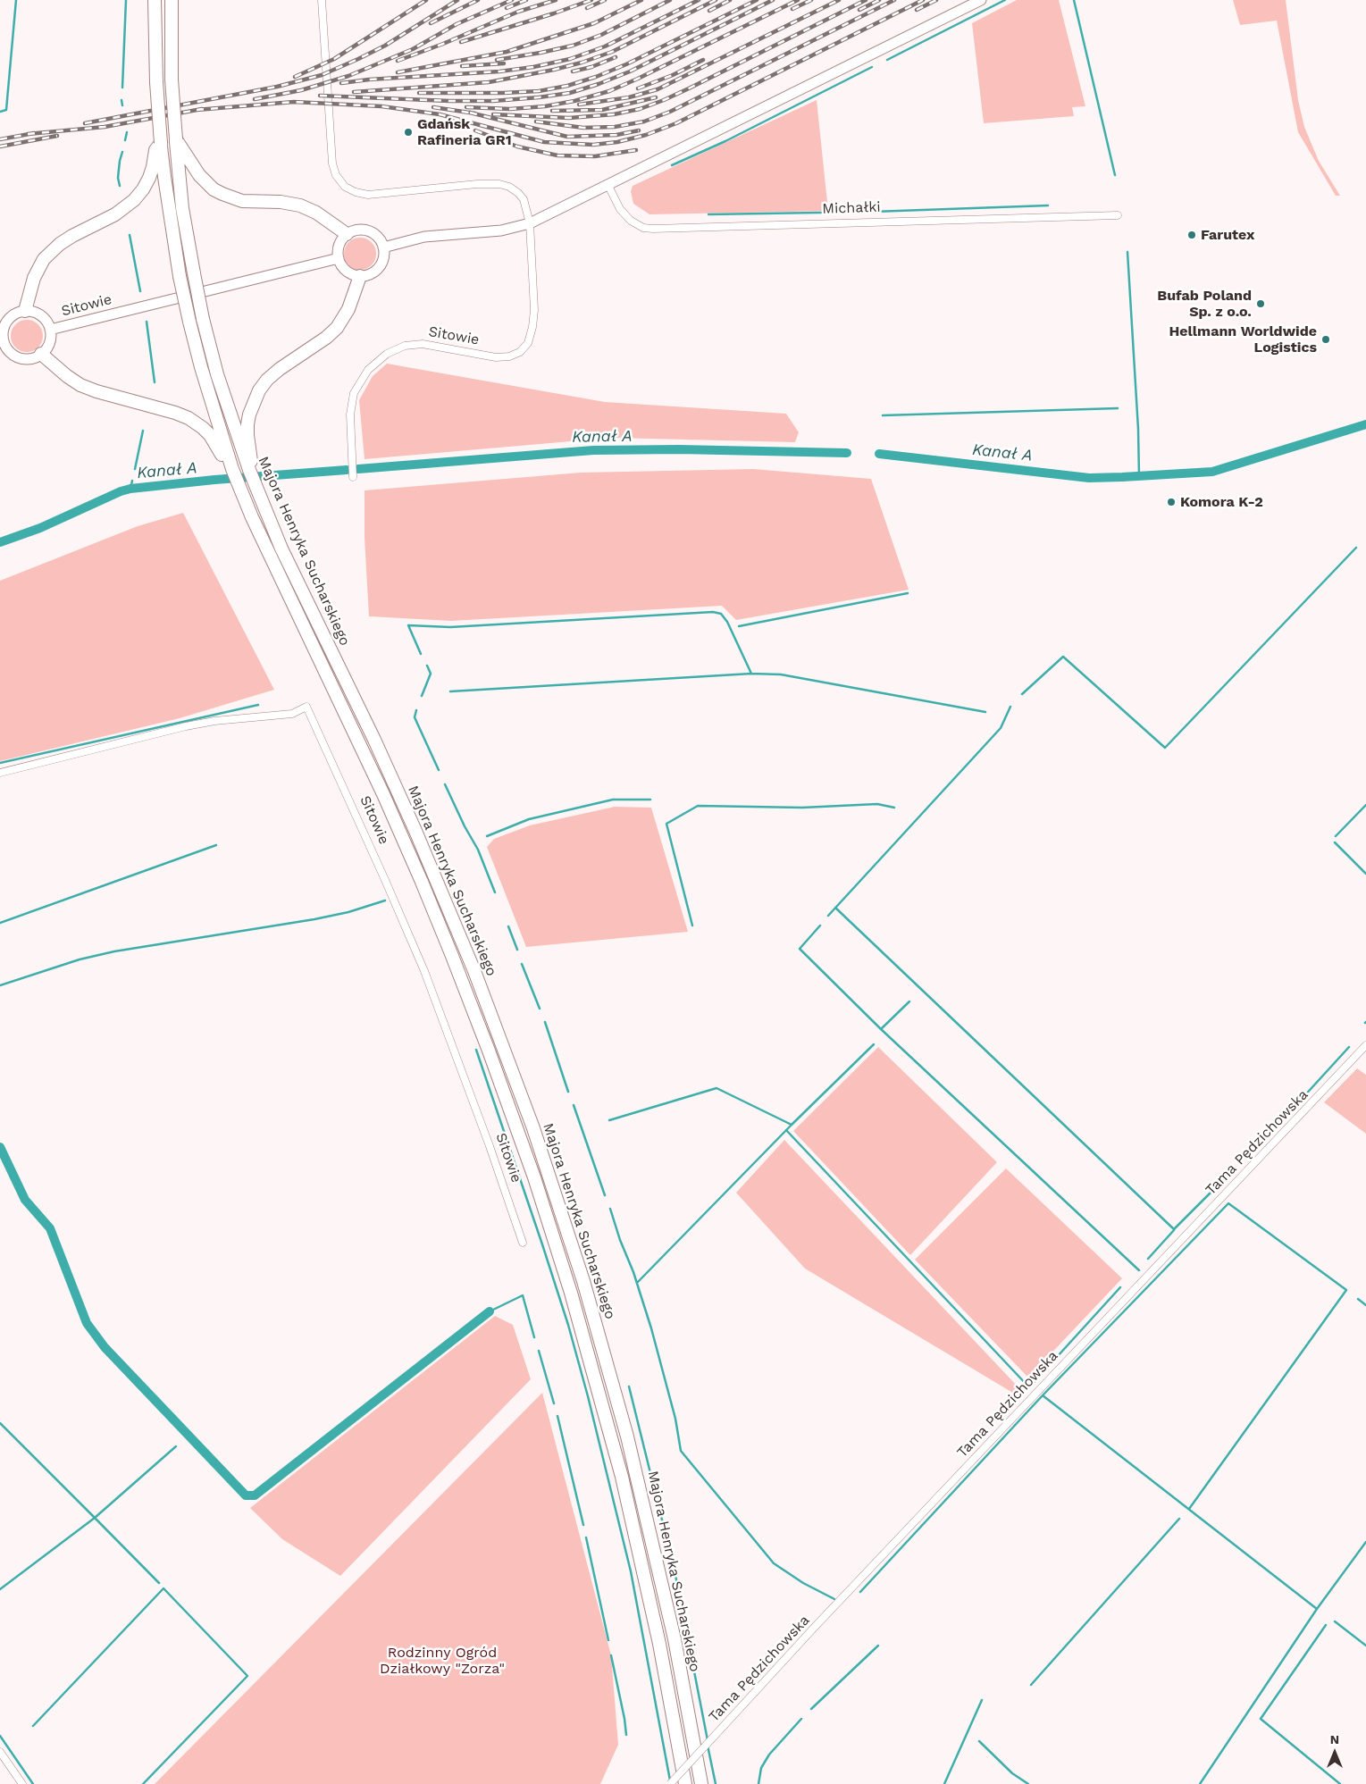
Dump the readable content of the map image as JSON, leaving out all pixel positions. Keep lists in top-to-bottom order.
{
  "streets": {
    "highway": ["Majora Henryka Sucharskiego"],
    "street": ["Michałki", "Sitowie", "Tama Pędzichowska"]
  },
  "water": ["Kanał A"],
  "parks": ["Rodzinny Ogród Działkowy \"Zorza\""],
  "places": [
    "Gdańsk Rafineria GR1",
    "Farutex",
    "Bufab Poland Sp. z o.o.",
    "Hellmann Worldwide Logistics",
    "Komora K-2"
  ],
  "north": "top"
}
